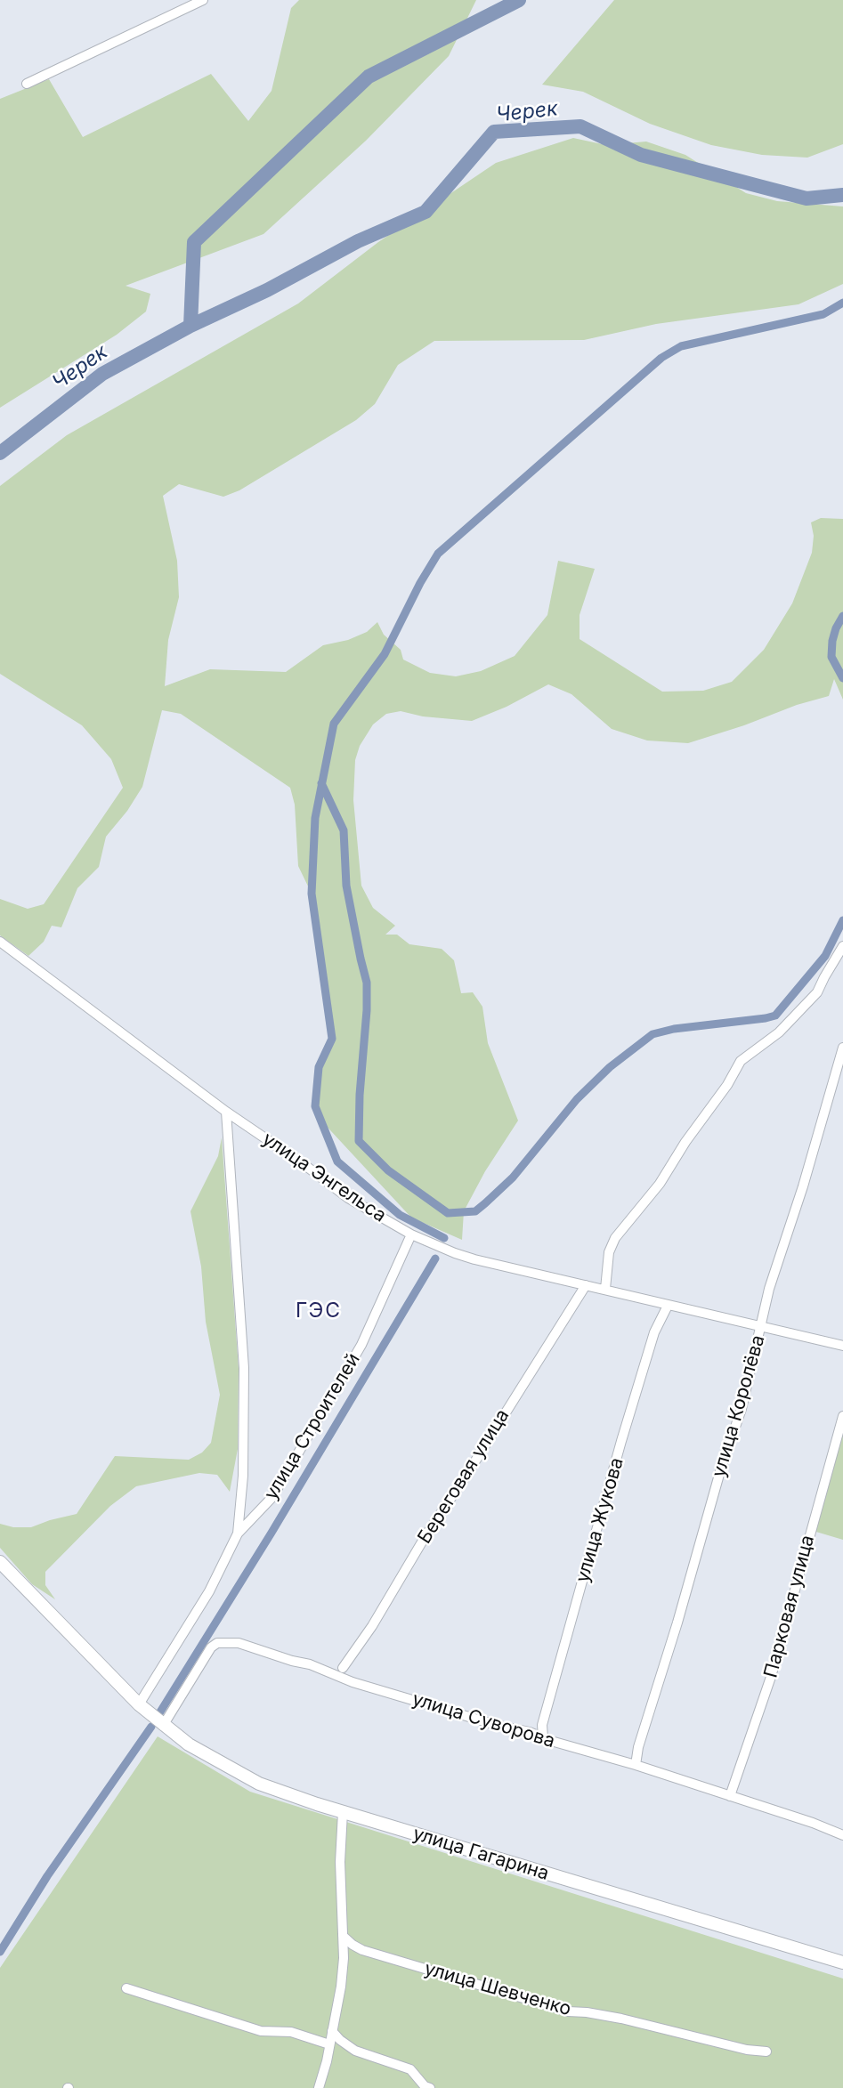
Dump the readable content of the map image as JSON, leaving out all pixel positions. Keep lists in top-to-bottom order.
{
  "streets": {
    "street": [
      "улица Энгельса",
      "улица Королёва",
      "улица Строителей",
      "Береговая улица",
      "улица Жукова",
      "Парковая улица",
      "улица Суворова",
      "улица Гагарина",
      "улица Шевченко"
    ]
  },
  "crossings": [
    ["улица Энгельса", "улица Королёва"],
    ["улица Энгельса", "улица Строителей"],
    ["улица Энгельса", "Береговая улица"],
    ["улица Энгельса", "улица Жукова"],
    ["улица Королёва", "улица Суворова"],
    ["улица Строителей", "улица Гагарина"],
    ["Береговая улица", "улица Суворова"],
    ["улица Жукова", "улица Суворова"],
    ["Парковая улица", "улица Суворова"],
    ["улица Суворова", "улица Гагарина"]
  ],
  "districts": ["ГЭС"],
  "water": ["Черек"]
}
